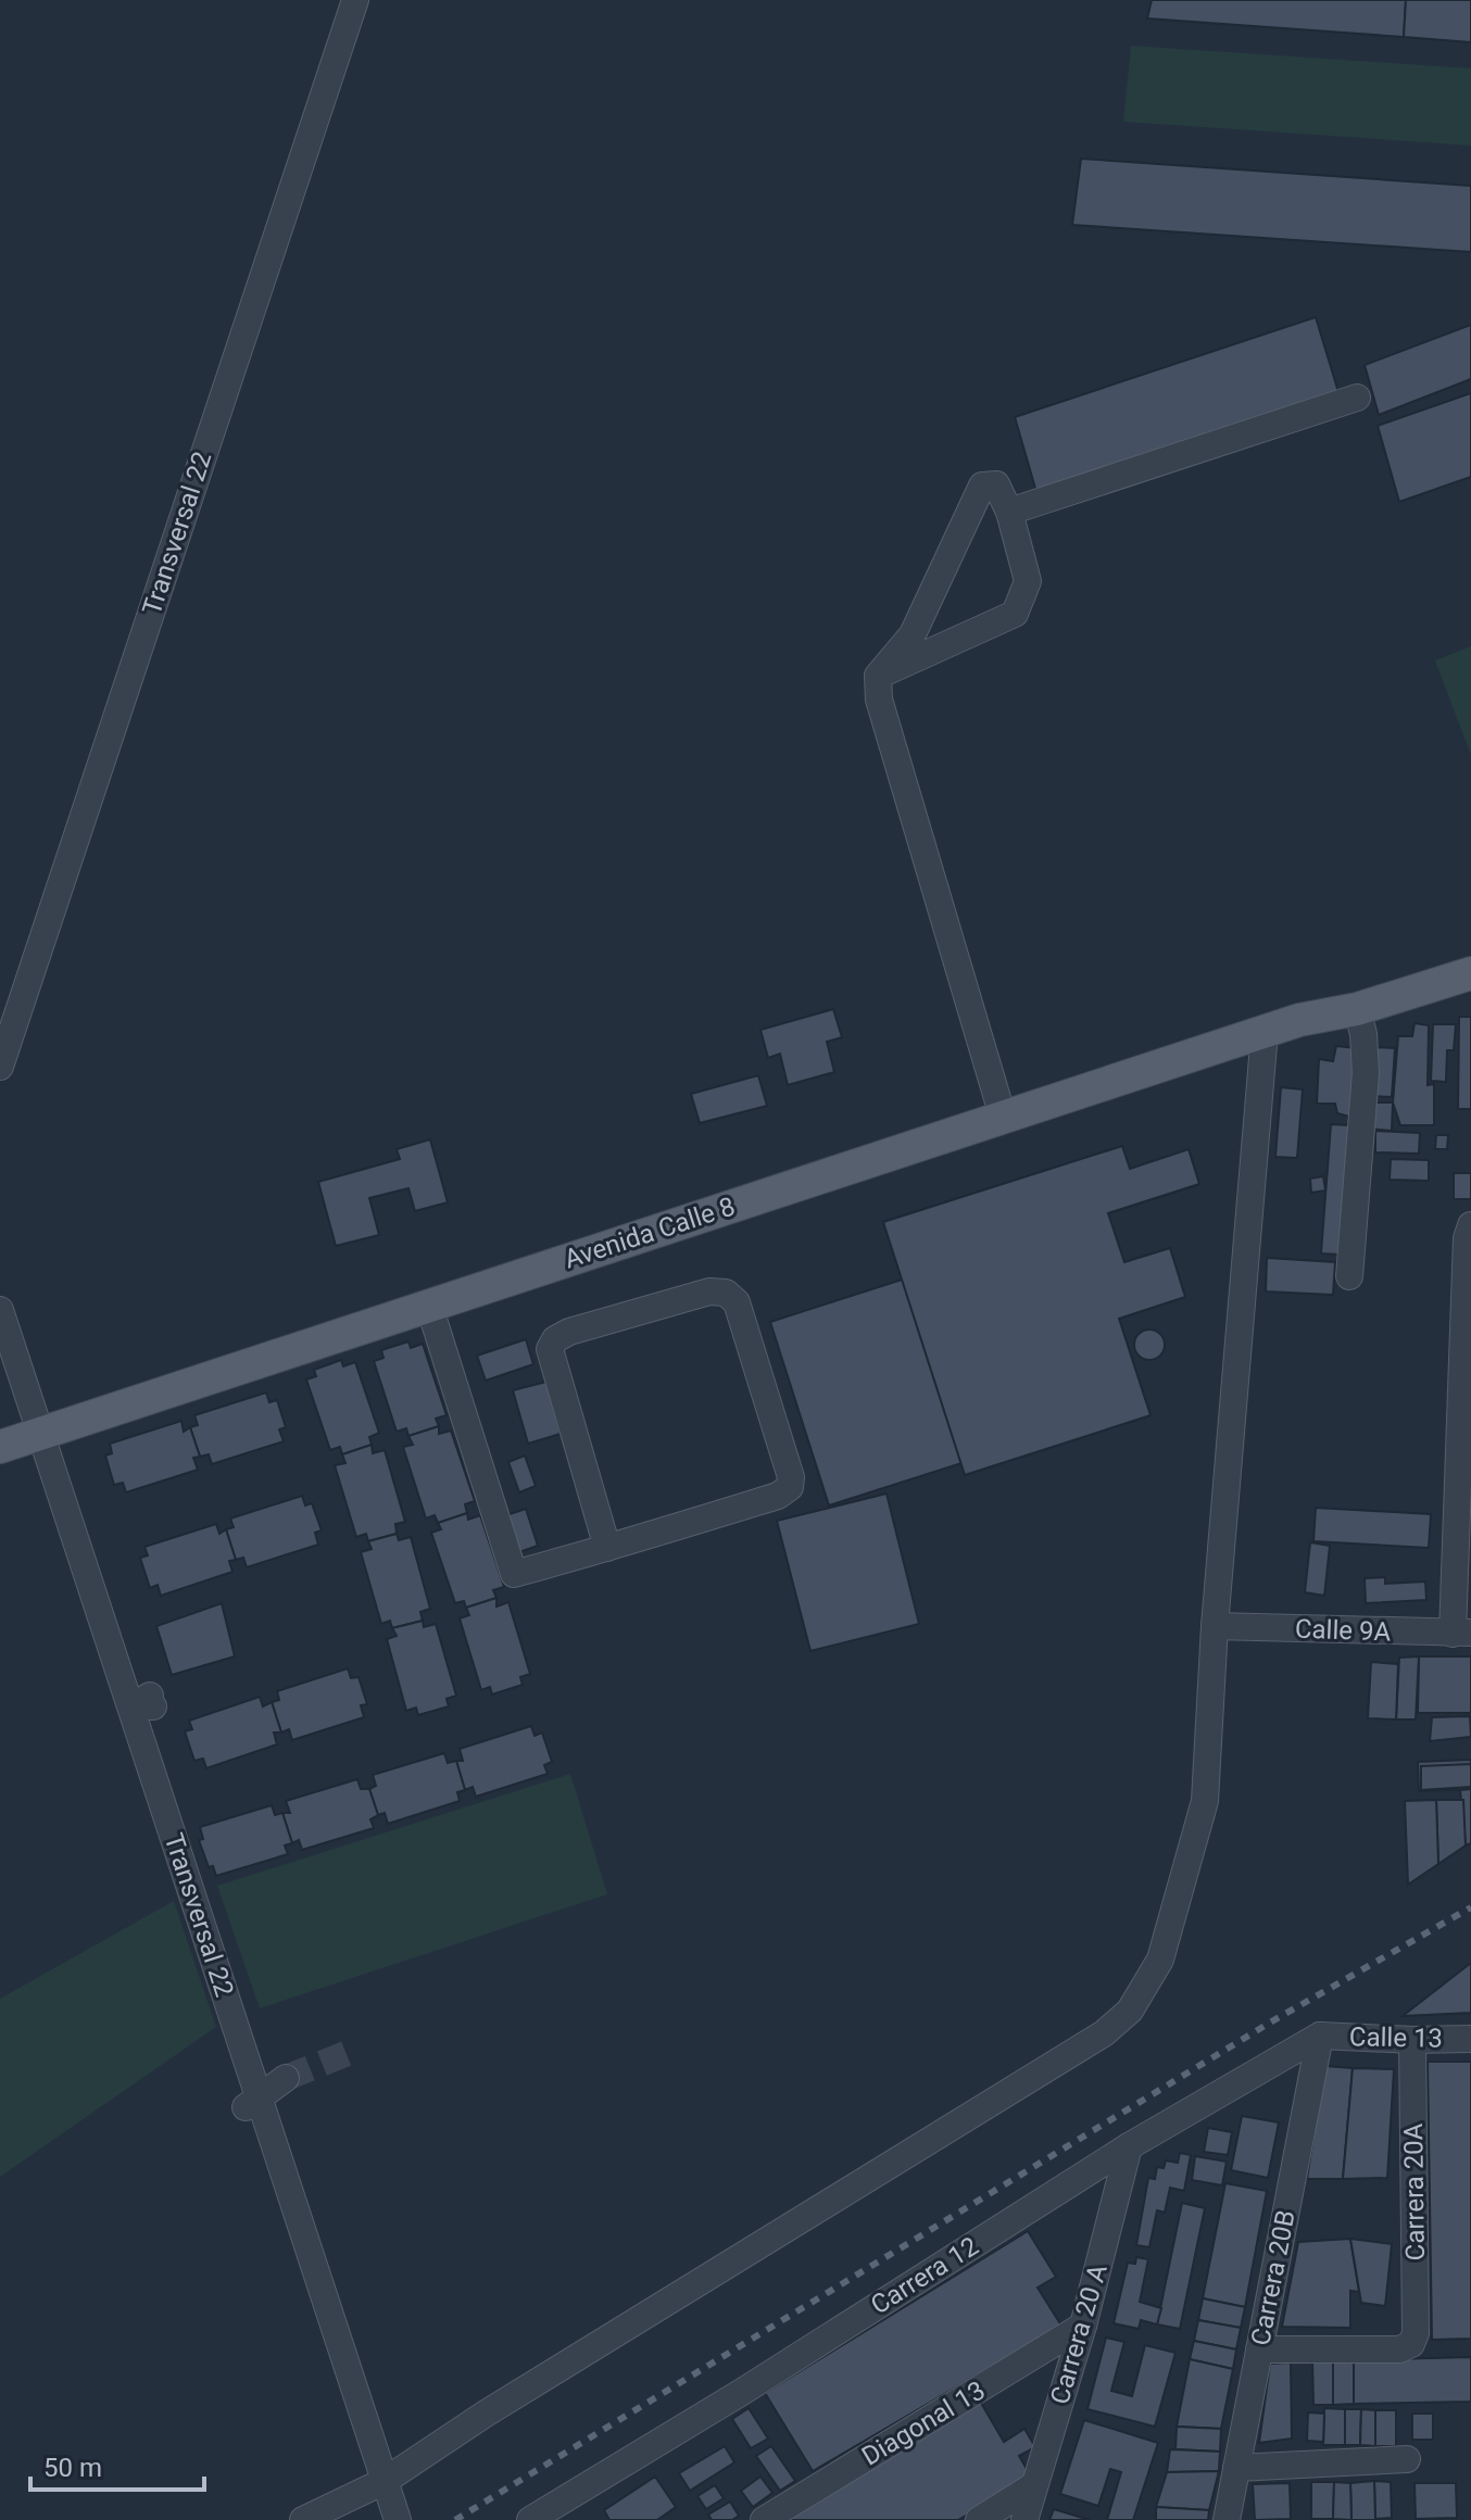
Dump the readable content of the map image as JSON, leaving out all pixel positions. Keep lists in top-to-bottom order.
{
  "streets": {
    "main road": ["Avenida Calle 8"],
    "street": [
      "Transversal 22",
      "Calle 9A",
      "Calle 13",
      "Carrera 20A",
      "Carrera 12",
      "Carrera 20B",
      "Carrera 20 A",
      "Diagonal 13"
    ]
  },
  "crossings": [
    ["Transversal 22", "Avenida Calle 8"],
    ["Calle 13", "Carrera 20A"],
    ["Calle 13", "Carrera 12"],
    ["Calle 13", "Carrera 20B"],
    ["Carrera 20A", "Carrera 20B"],
    ["Carrera 12", "Carrera 20B"],
    ["Carrera 12", "Carrera 20 A"],
    ["Carrera 20 A", "Diagonal 13"]
  ],
  "scale_bar": "50 m"
}
